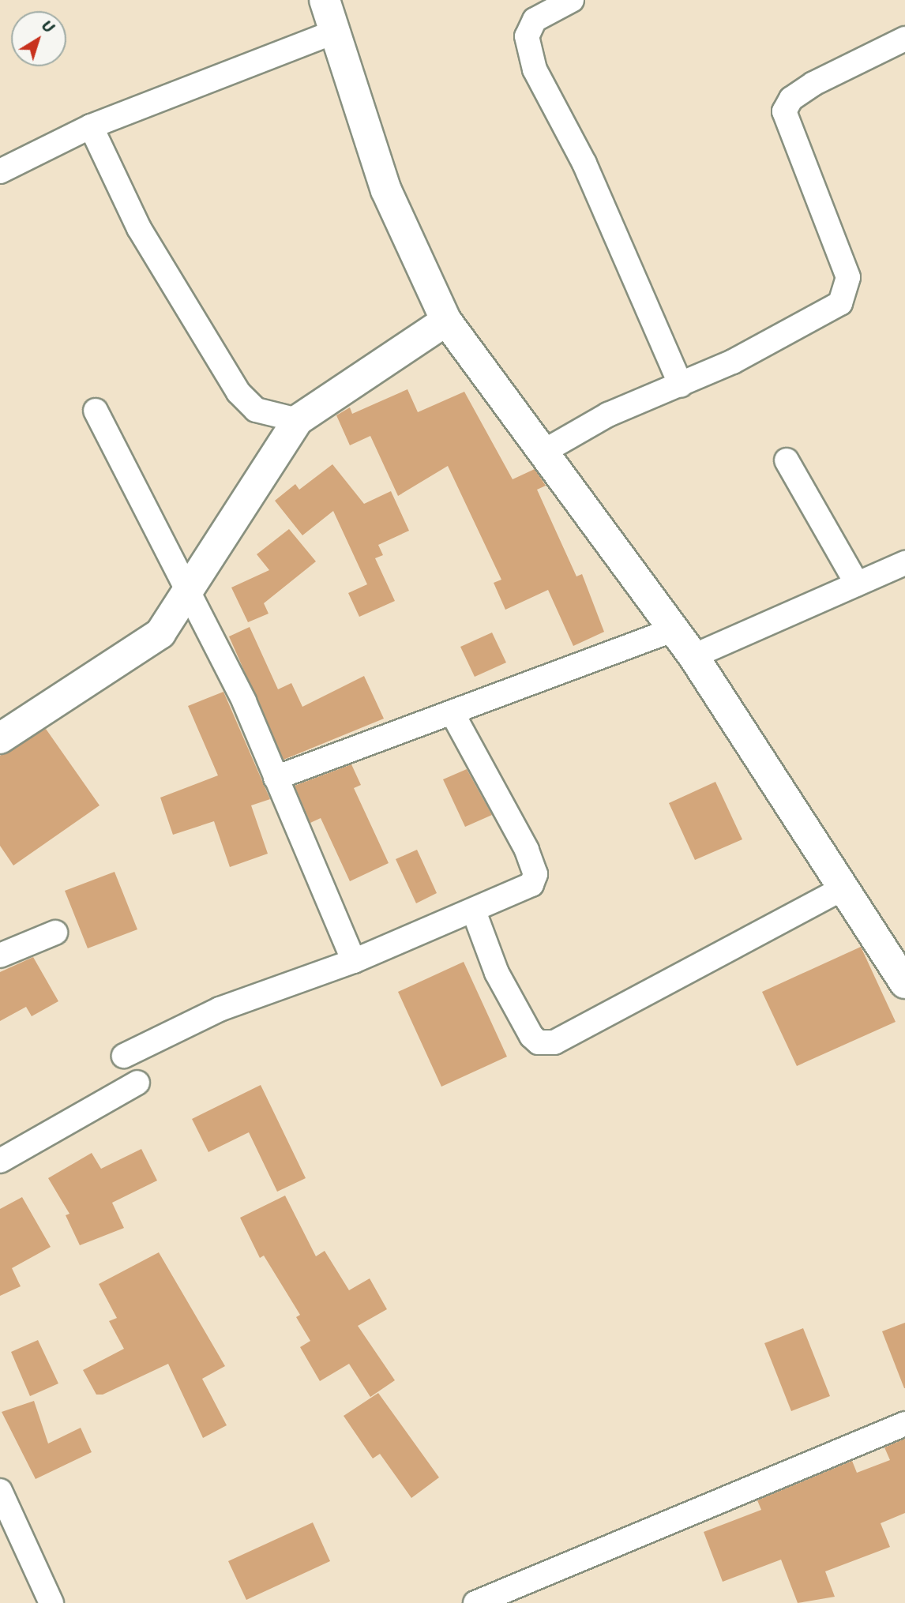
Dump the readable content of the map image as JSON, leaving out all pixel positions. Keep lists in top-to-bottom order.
{
  "north": "top right"
}
